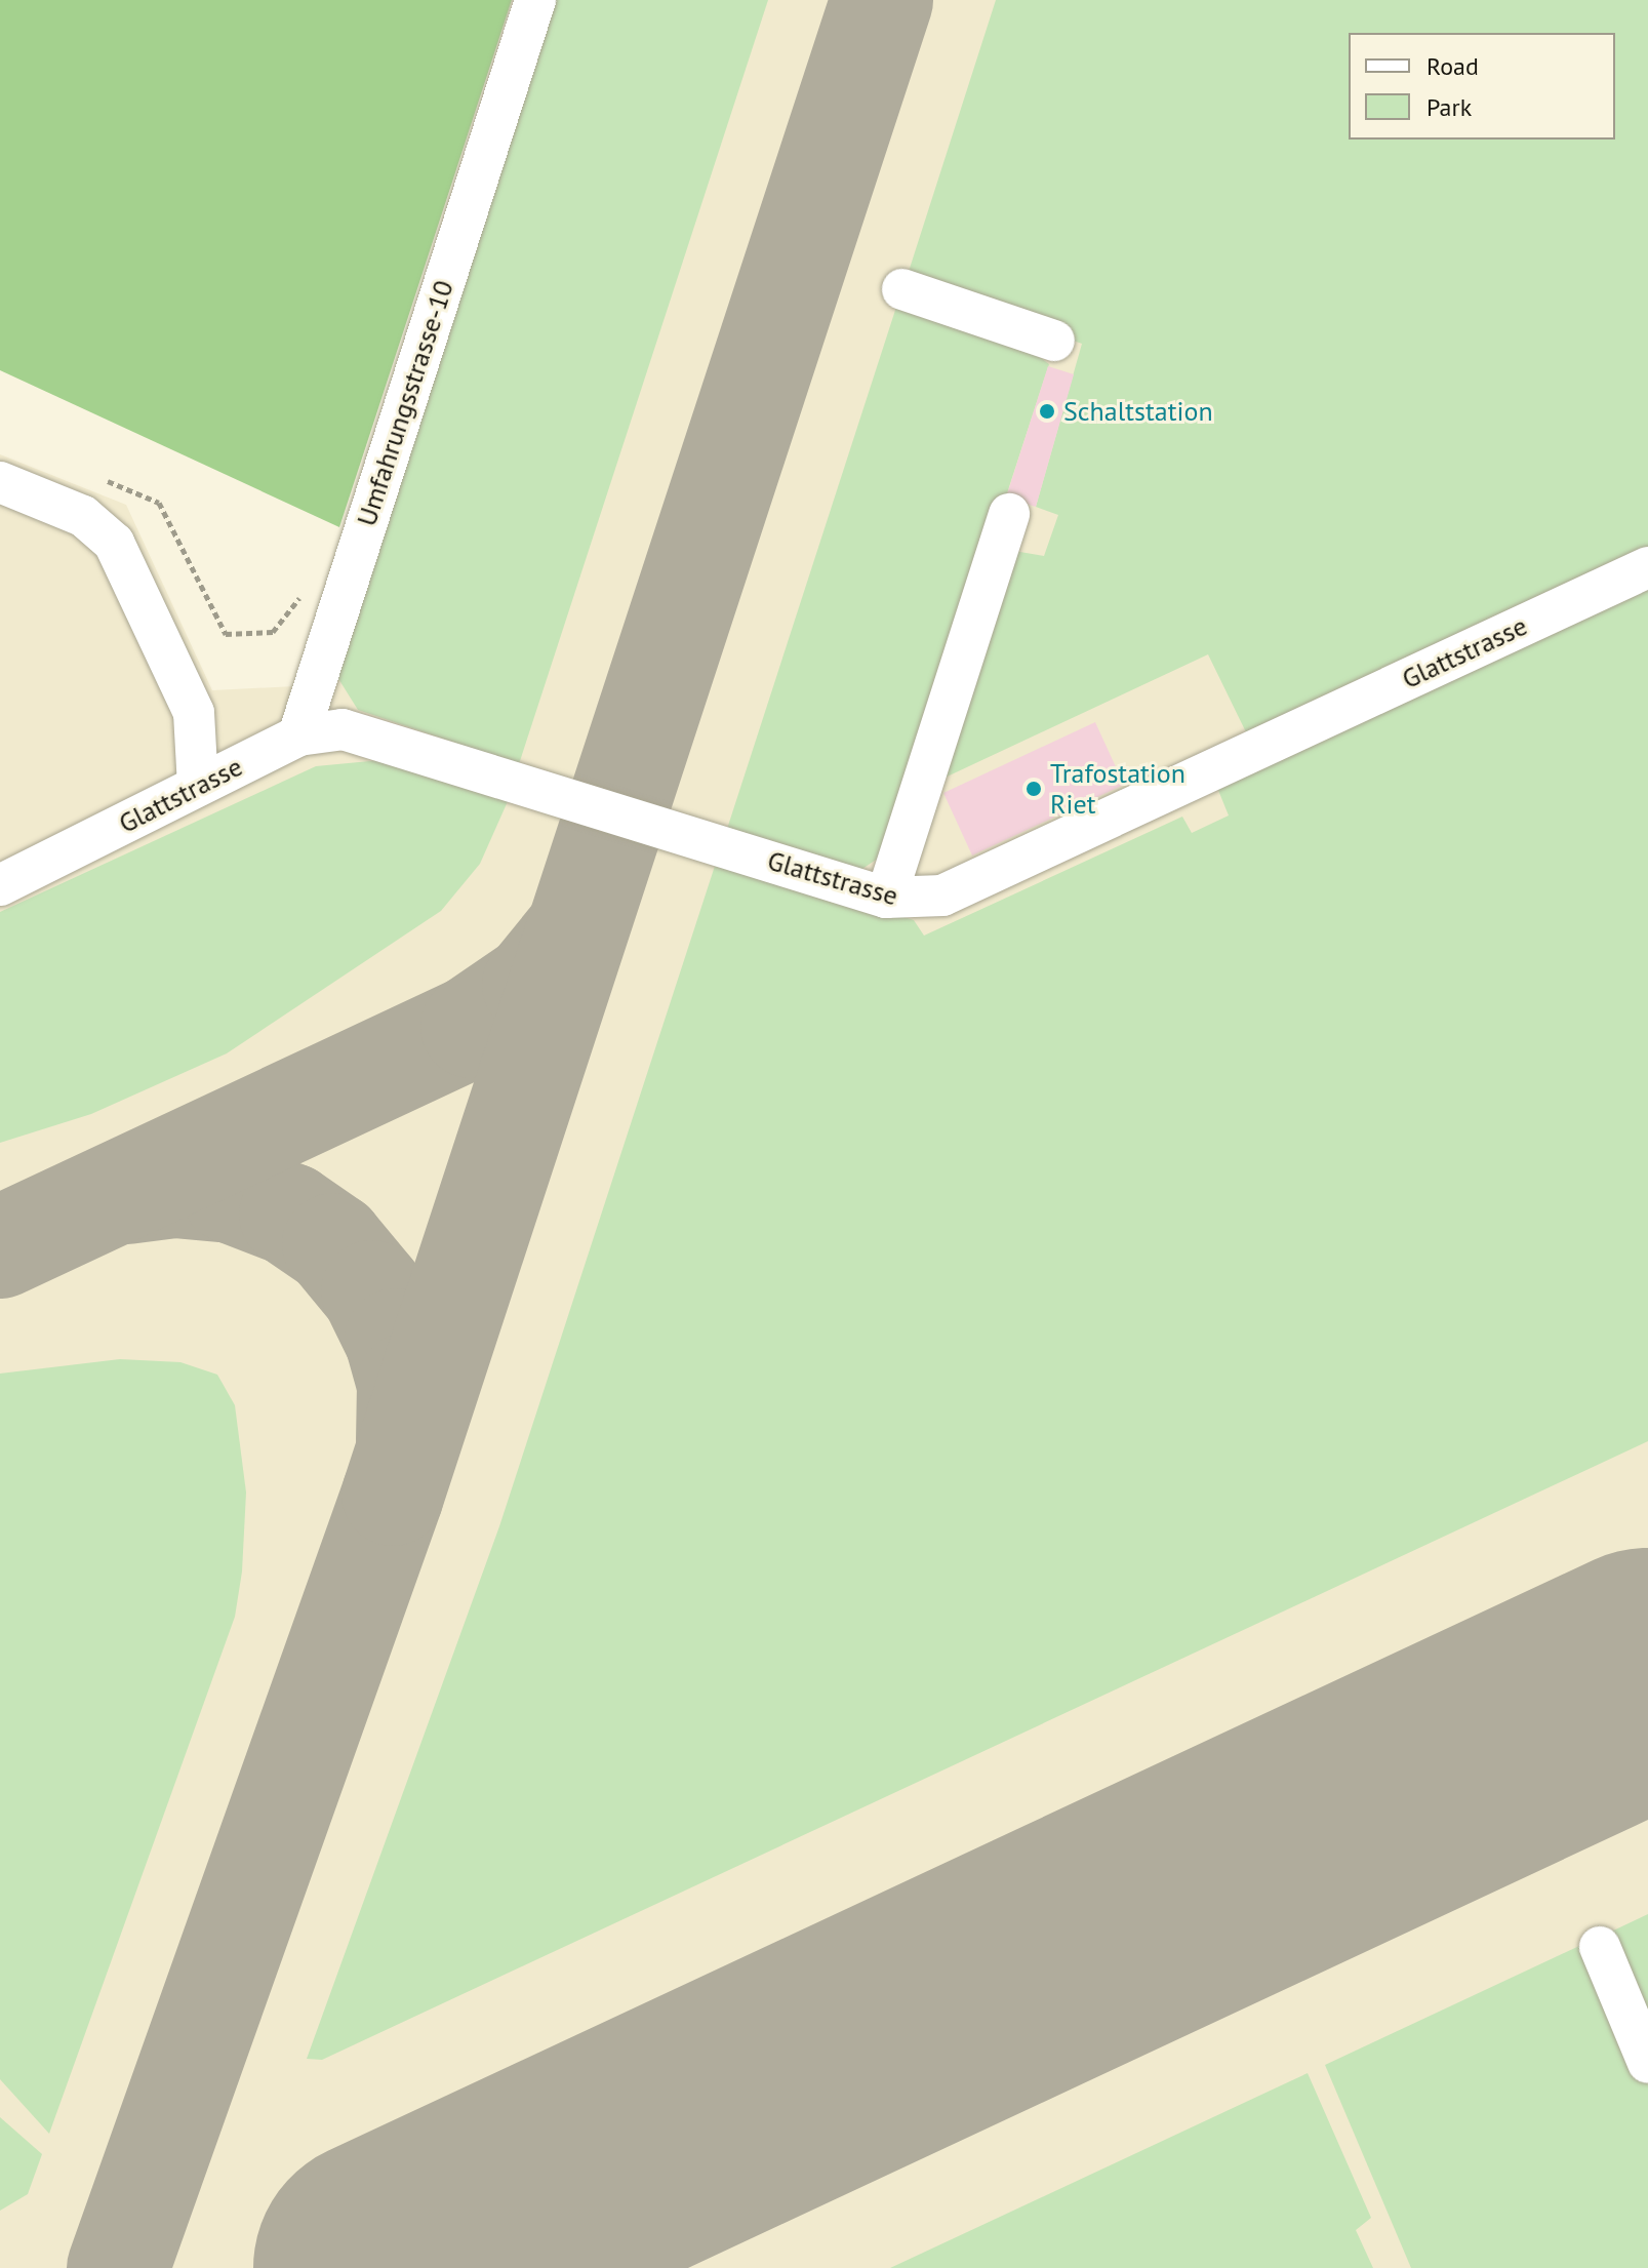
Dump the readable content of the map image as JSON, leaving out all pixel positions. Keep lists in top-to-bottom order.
{
  "streets": {
    "lane": ["Umfahrungsstrasse-10", "Glattstrasse"]
  },
  "crossings": [
    ["Umfahrungsstrasse-10", "Glattstrasse"]
  ],
  "places": ["Schaltstation", "Trafostation Riet"],
  "legend": ["Road", "Park"]
}
